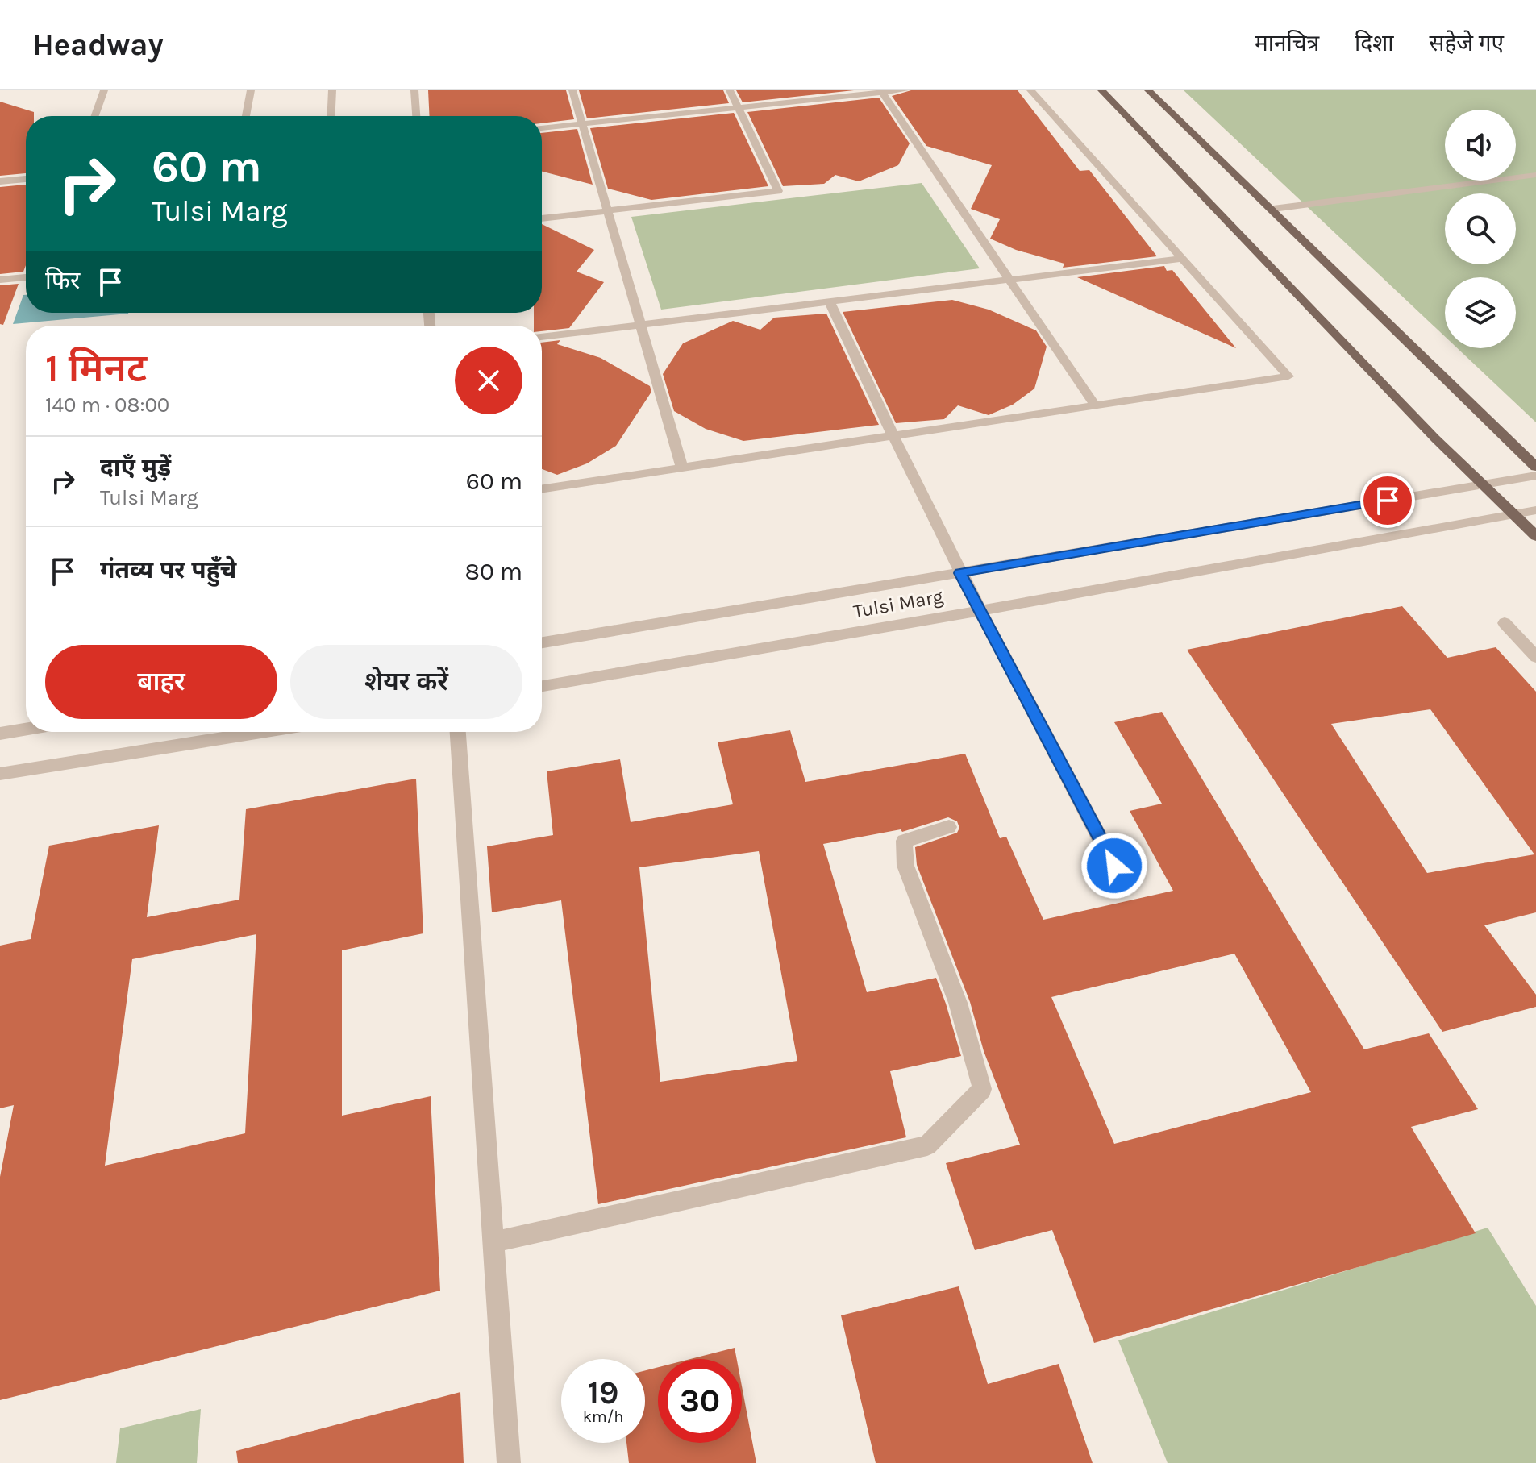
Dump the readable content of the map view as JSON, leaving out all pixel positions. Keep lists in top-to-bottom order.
{
  "streets": {
    "street": ["Tulsi Marg"]
  },
  "page": {
    "header": "Headway",
    "nav": ["मानचित्र", "दिशा", "सहेजे गए"],
    "turn": ["60 m", "Tulsi Marg"],
    "then": "फिर",
    "heading": ["1 मिनट", "140 m · 08:00"],
    "list": [
      {
        "name": "दाएँ मुड़ें",
        "note": "Tulsi Marg",
        "value": "60 m"
      },
      {
        "name": "गंतव्य पर पहुँचे",
        "value": "80 m"
      }
    ],
    "buttons": ["बाहर", "शेयर करें"],
    "speed": "19 km/h",
    "limit": "30"
  }
}
